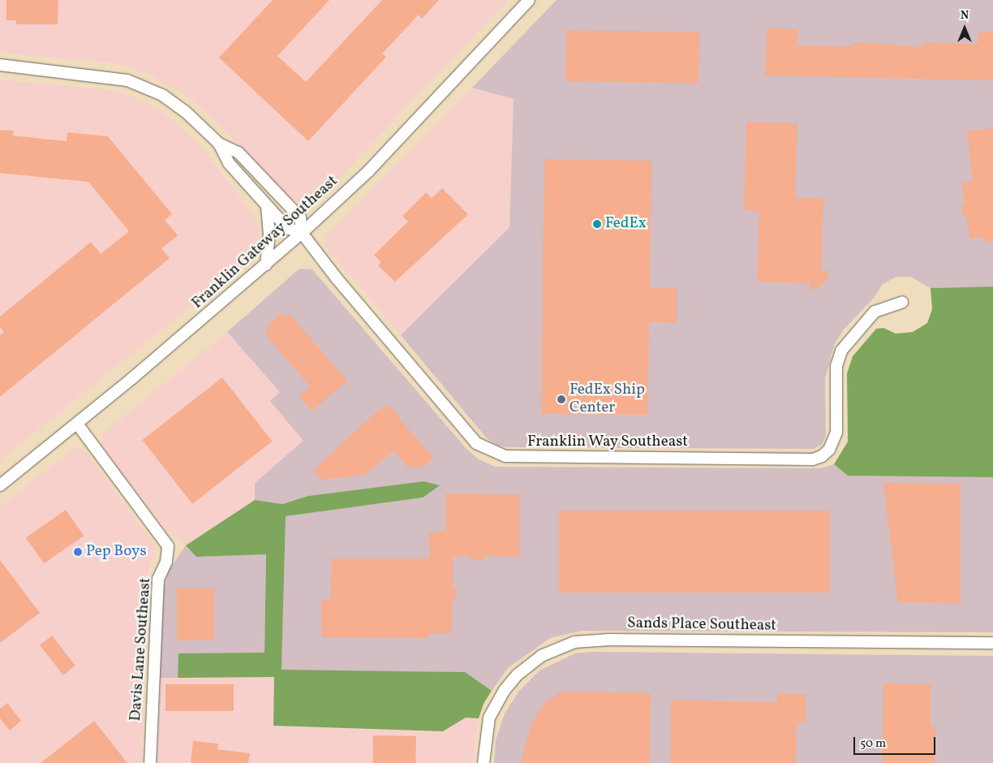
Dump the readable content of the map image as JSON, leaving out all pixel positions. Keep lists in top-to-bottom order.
{
  "streets": {
    "street": [
      "Franklin Gateway Southeast",
      "Franklin Way Southeast",
      "Sands Place Southeast",
      "Davis Lane Southeast"
    ]
  },
  "crossings": [
    ["Franklin Gateway Southeast", "Franklin Way Southeast"],
    ["Franklin Gateway Southeast", "Davis Lane Southeast"]
  ],
  "places": ["FedEx", "FedEx Ship Center", "Pep Boys"],
  "scale_bar": "50 m",
  "north": "top"
}
